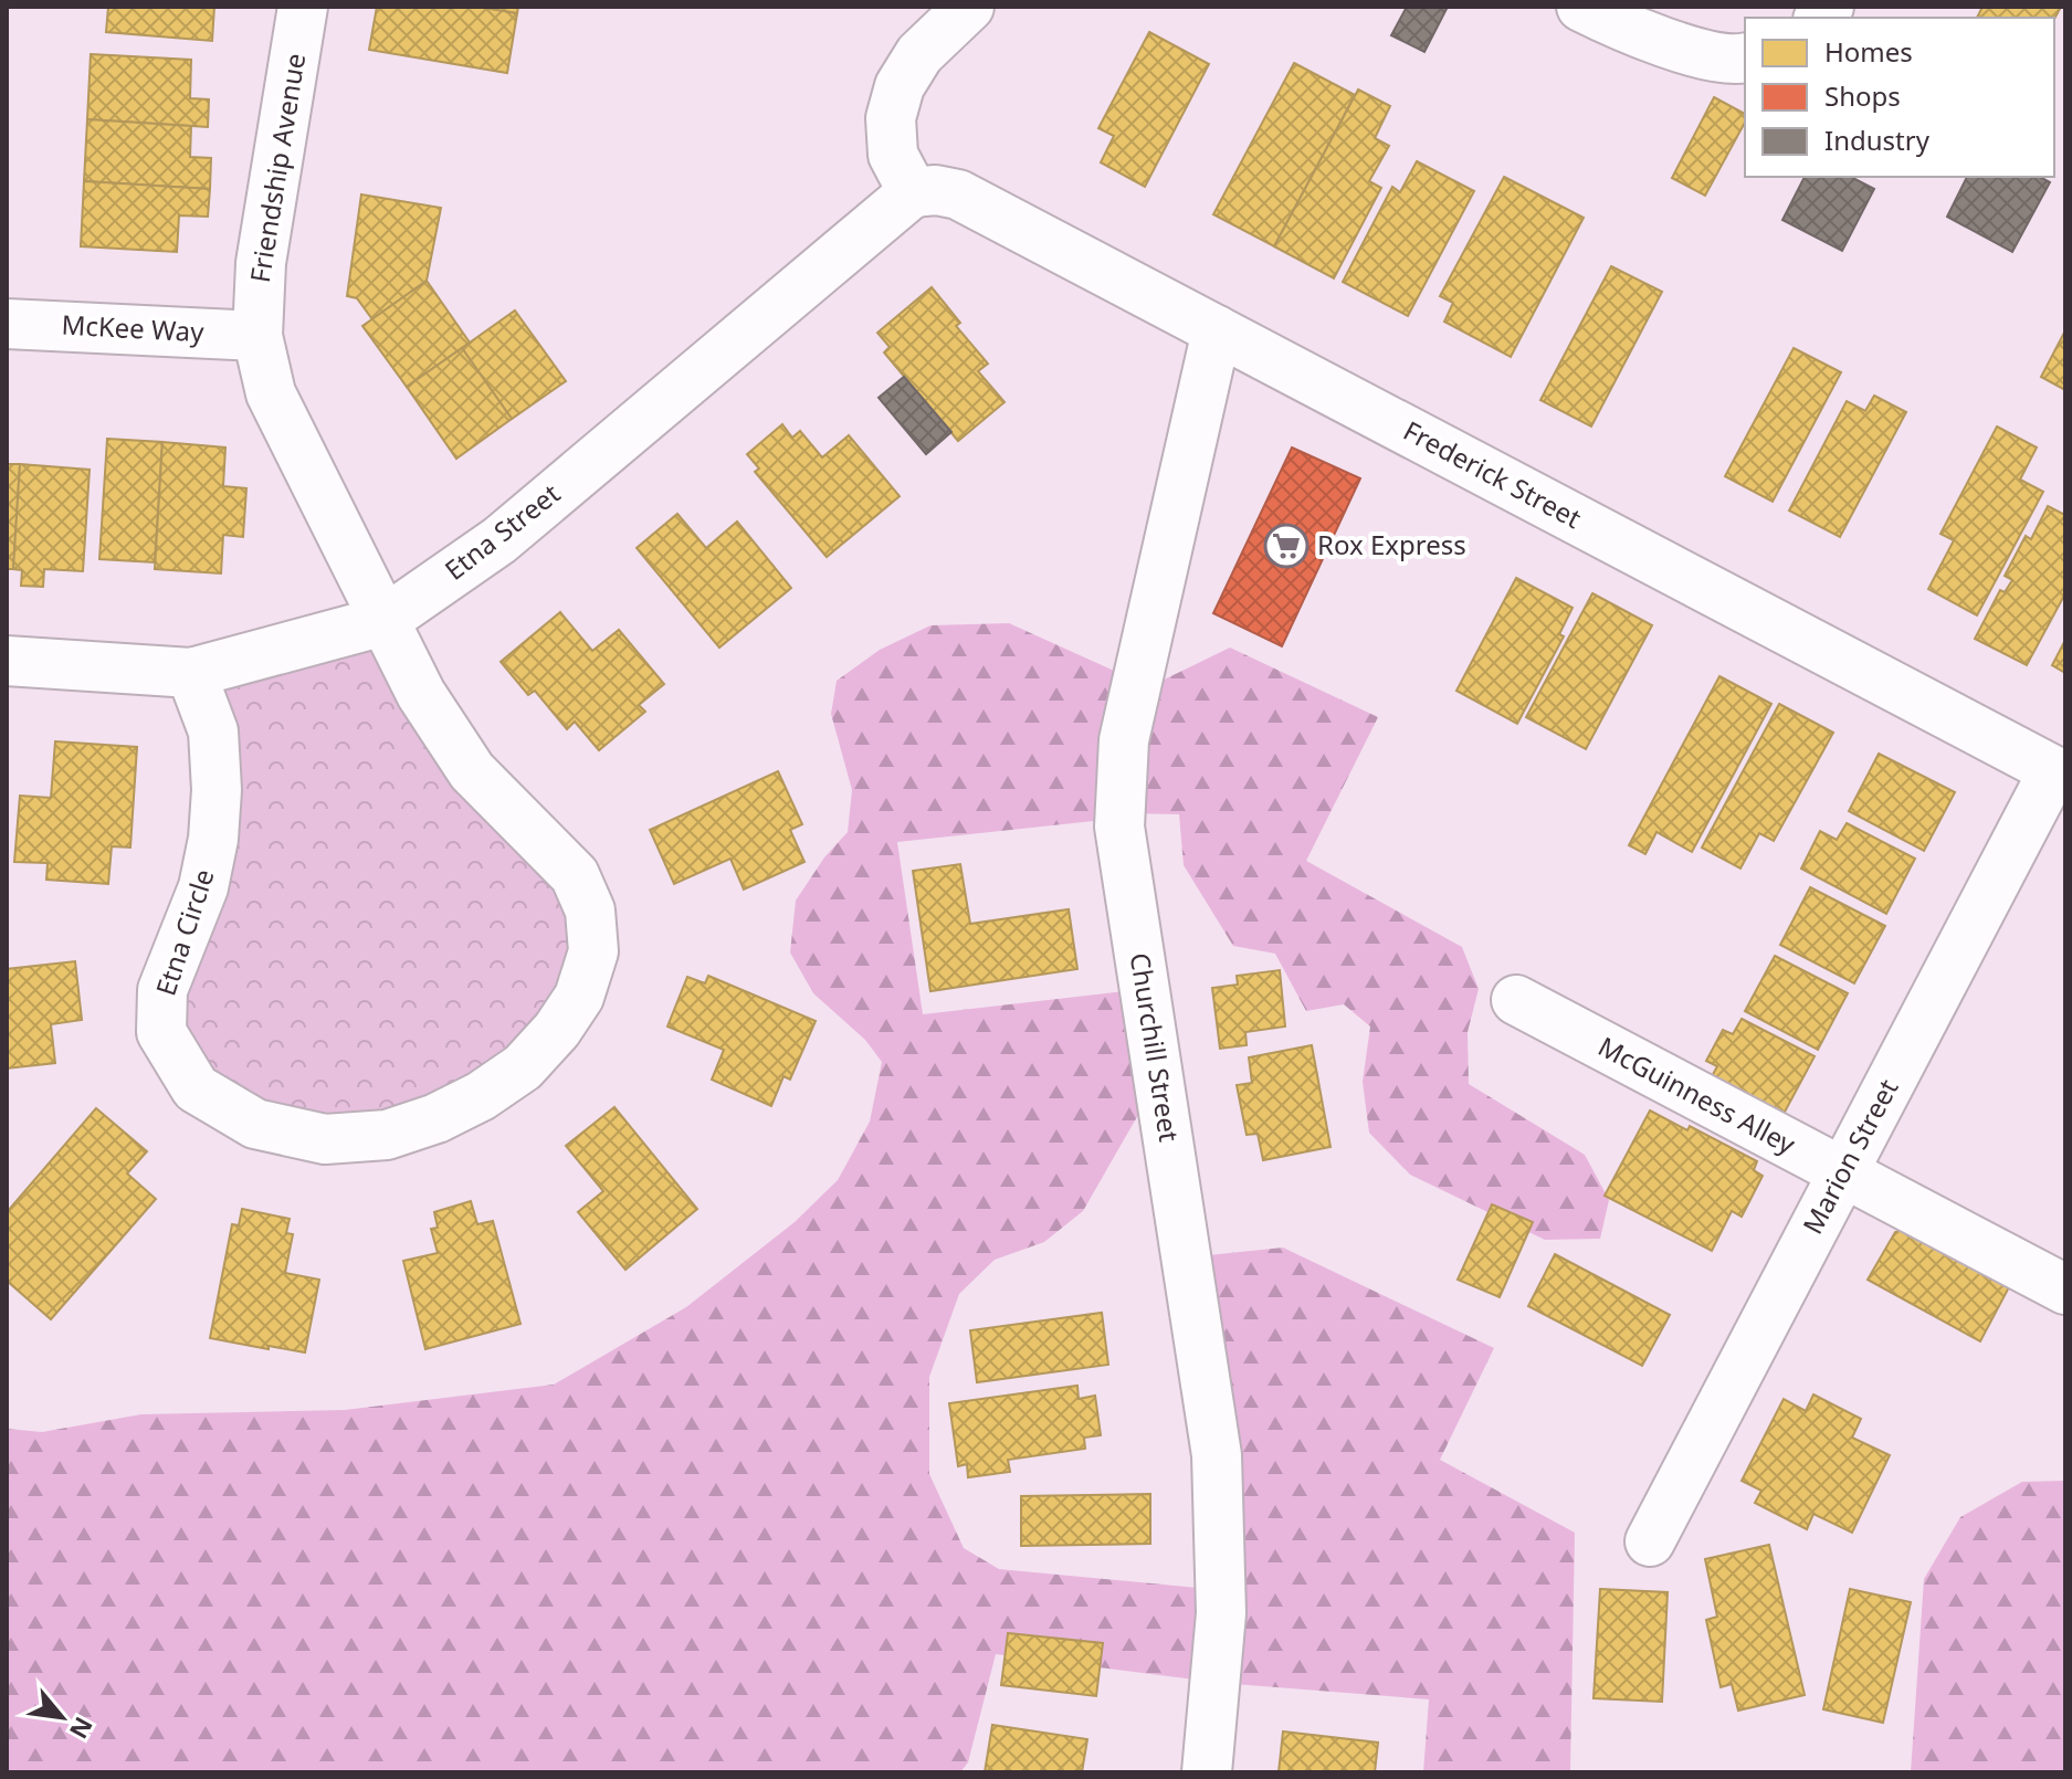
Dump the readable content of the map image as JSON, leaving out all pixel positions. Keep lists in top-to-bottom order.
{
  "streets": {
    "street": [
      "Friendship Avenue",
      "McKee Way",
      "Frederick Street",
      "Etna Street",
      "Etna Circle",
      "Churchill Street",
      "McGuinness Alley",
      "Marion Street"
    ]
  },
  "crossings": [
    ["Friendship Avenue", "McKee Way"],
    ["Friendship Avenue", "Etna Street"],
    ["Friendship Avenue", "Etna Circle"],
    ["Frederick Street", "Etna Street"],
    ["Frederick Street", "Churchill Street"],
    ["Frederick Street", "Marion Street"],
    ["Etna Street", "Etna Circle"],
    ["McGuinness Alley", "Marion Street"]
  ],
  "places": {
    "supermarket": ["Rox Express"]
  },
  "legend": ["Homes", "Shops", "Industry"],
  "north": "bottom right"
}
